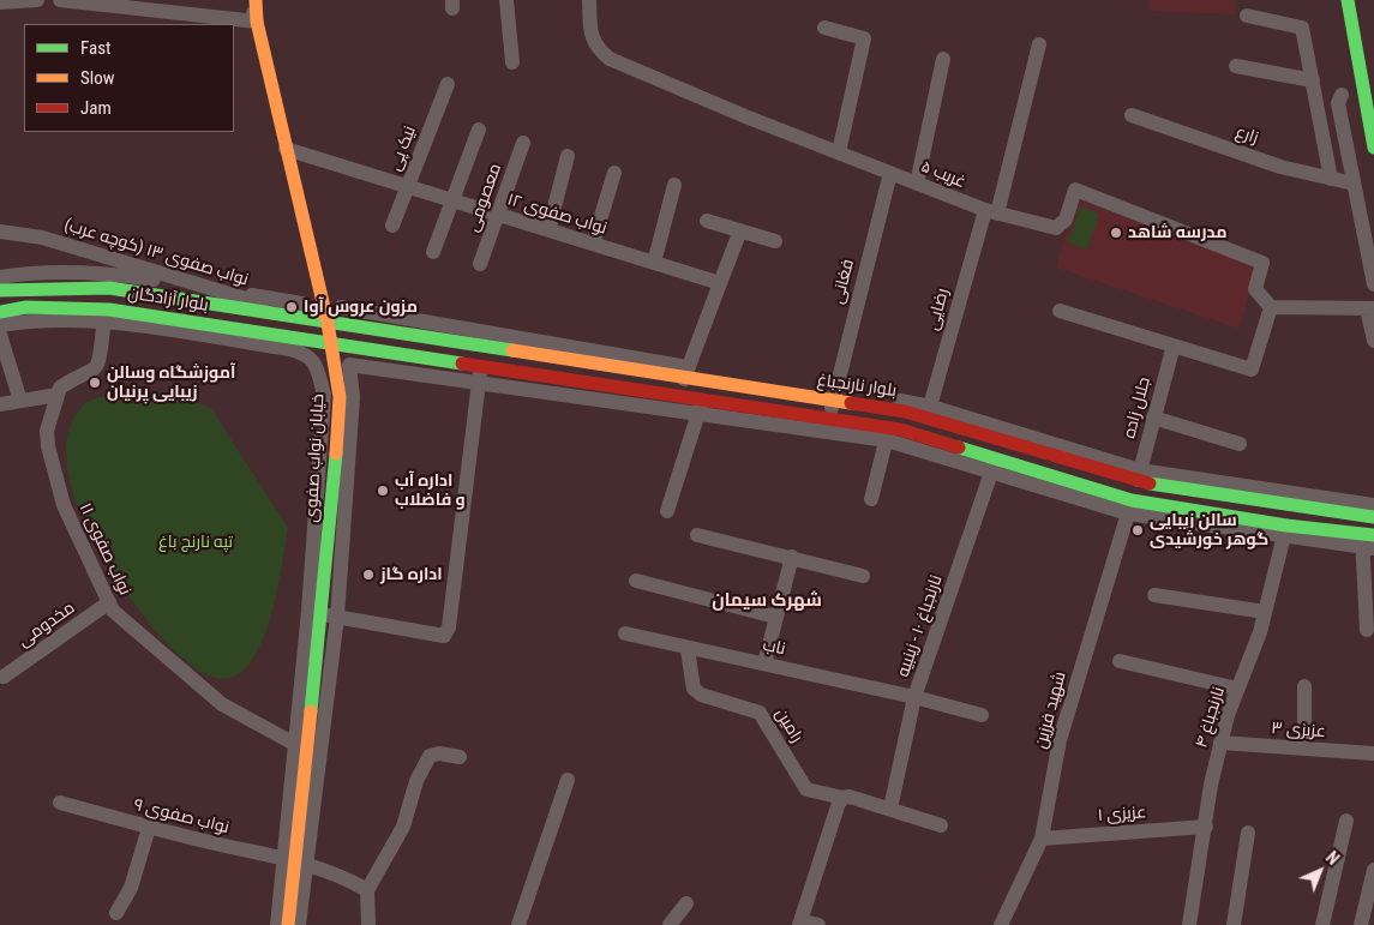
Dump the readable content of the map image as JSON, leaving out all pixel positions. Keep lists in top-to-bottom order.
{
  "streets": {
    "main road": ["بلوار آزادگان", "خیابان نواب صفوی"],
    "street": [
      "زارع",
      "نیک پی",
      "غریب ۵",
      "معصومی",
      "نواب صفوی ۱۲",
      "نواب صفوی ۱۳ (کوچه عرب)",
      "فغانی",
      "رضایی",
      "جلال زاده",
      "نواب صفوی ۱۱",
      "مخدومی",
      "نارنجباغ ۱۰ - زینبیه",
      "ناب",
      "شهید فرزین",
      "نارنجباغ ۴",
      "رامین",
      "عزیزی ۳",
      "عزیزی ۱",
      "نواب صفوی ۹"
    ]
  },
  "crossings": [
    ["نیک پی", "نواب صفوی ۱۲"],
    ["غریب ۵", "فغانی"],
    ["غریب ۵", "رضایی"],
    ["معصومی", "نواب صفوی ۱۲"],
    ["نواب صفوی ۱۲", "خیابان نواب صفوی"],
    ["نواب صفوی ۱۳ (کوچه عرب)", "بلوار آزادگان"],
    ["بلوار آزادگان", "خیابان نواب صفوی"],
    ["جلال زاده", "شهید فرزین"],
    ["خیابان نواب صفوی", "نواب صفوی ۱۱"],
    ["نواب صفوی ۱۱", "مخدومی"],
    ["نارنجباغ ۱۰ - زینبیه", "ناب"],
    ["ناب", "رامین"],
    ["شهید فرزین", "عزیزی ۱"],
    ["نارنجباغ ۴", "عزیزی ۳"],
    ["نارنجباغ ۴", "عزیزی ۱"]
  ],
  "districts": ["شهرک سیمان"],
  "parks": ["تپه نارنج باغ"],
  "places": [
    "مدرسه شاهد",
    "مزون عروس آوا",
    "آموزشگاه وسالن زیبایی پرنیان",
    "اداره آب و فاضلاب",
    "سالن زیبایی گوهر خورشیدی",
    "اداره گاز"
  ],
  "legend": ["Fast", "Slow", "Jam"],
  "north": "top right"
}
